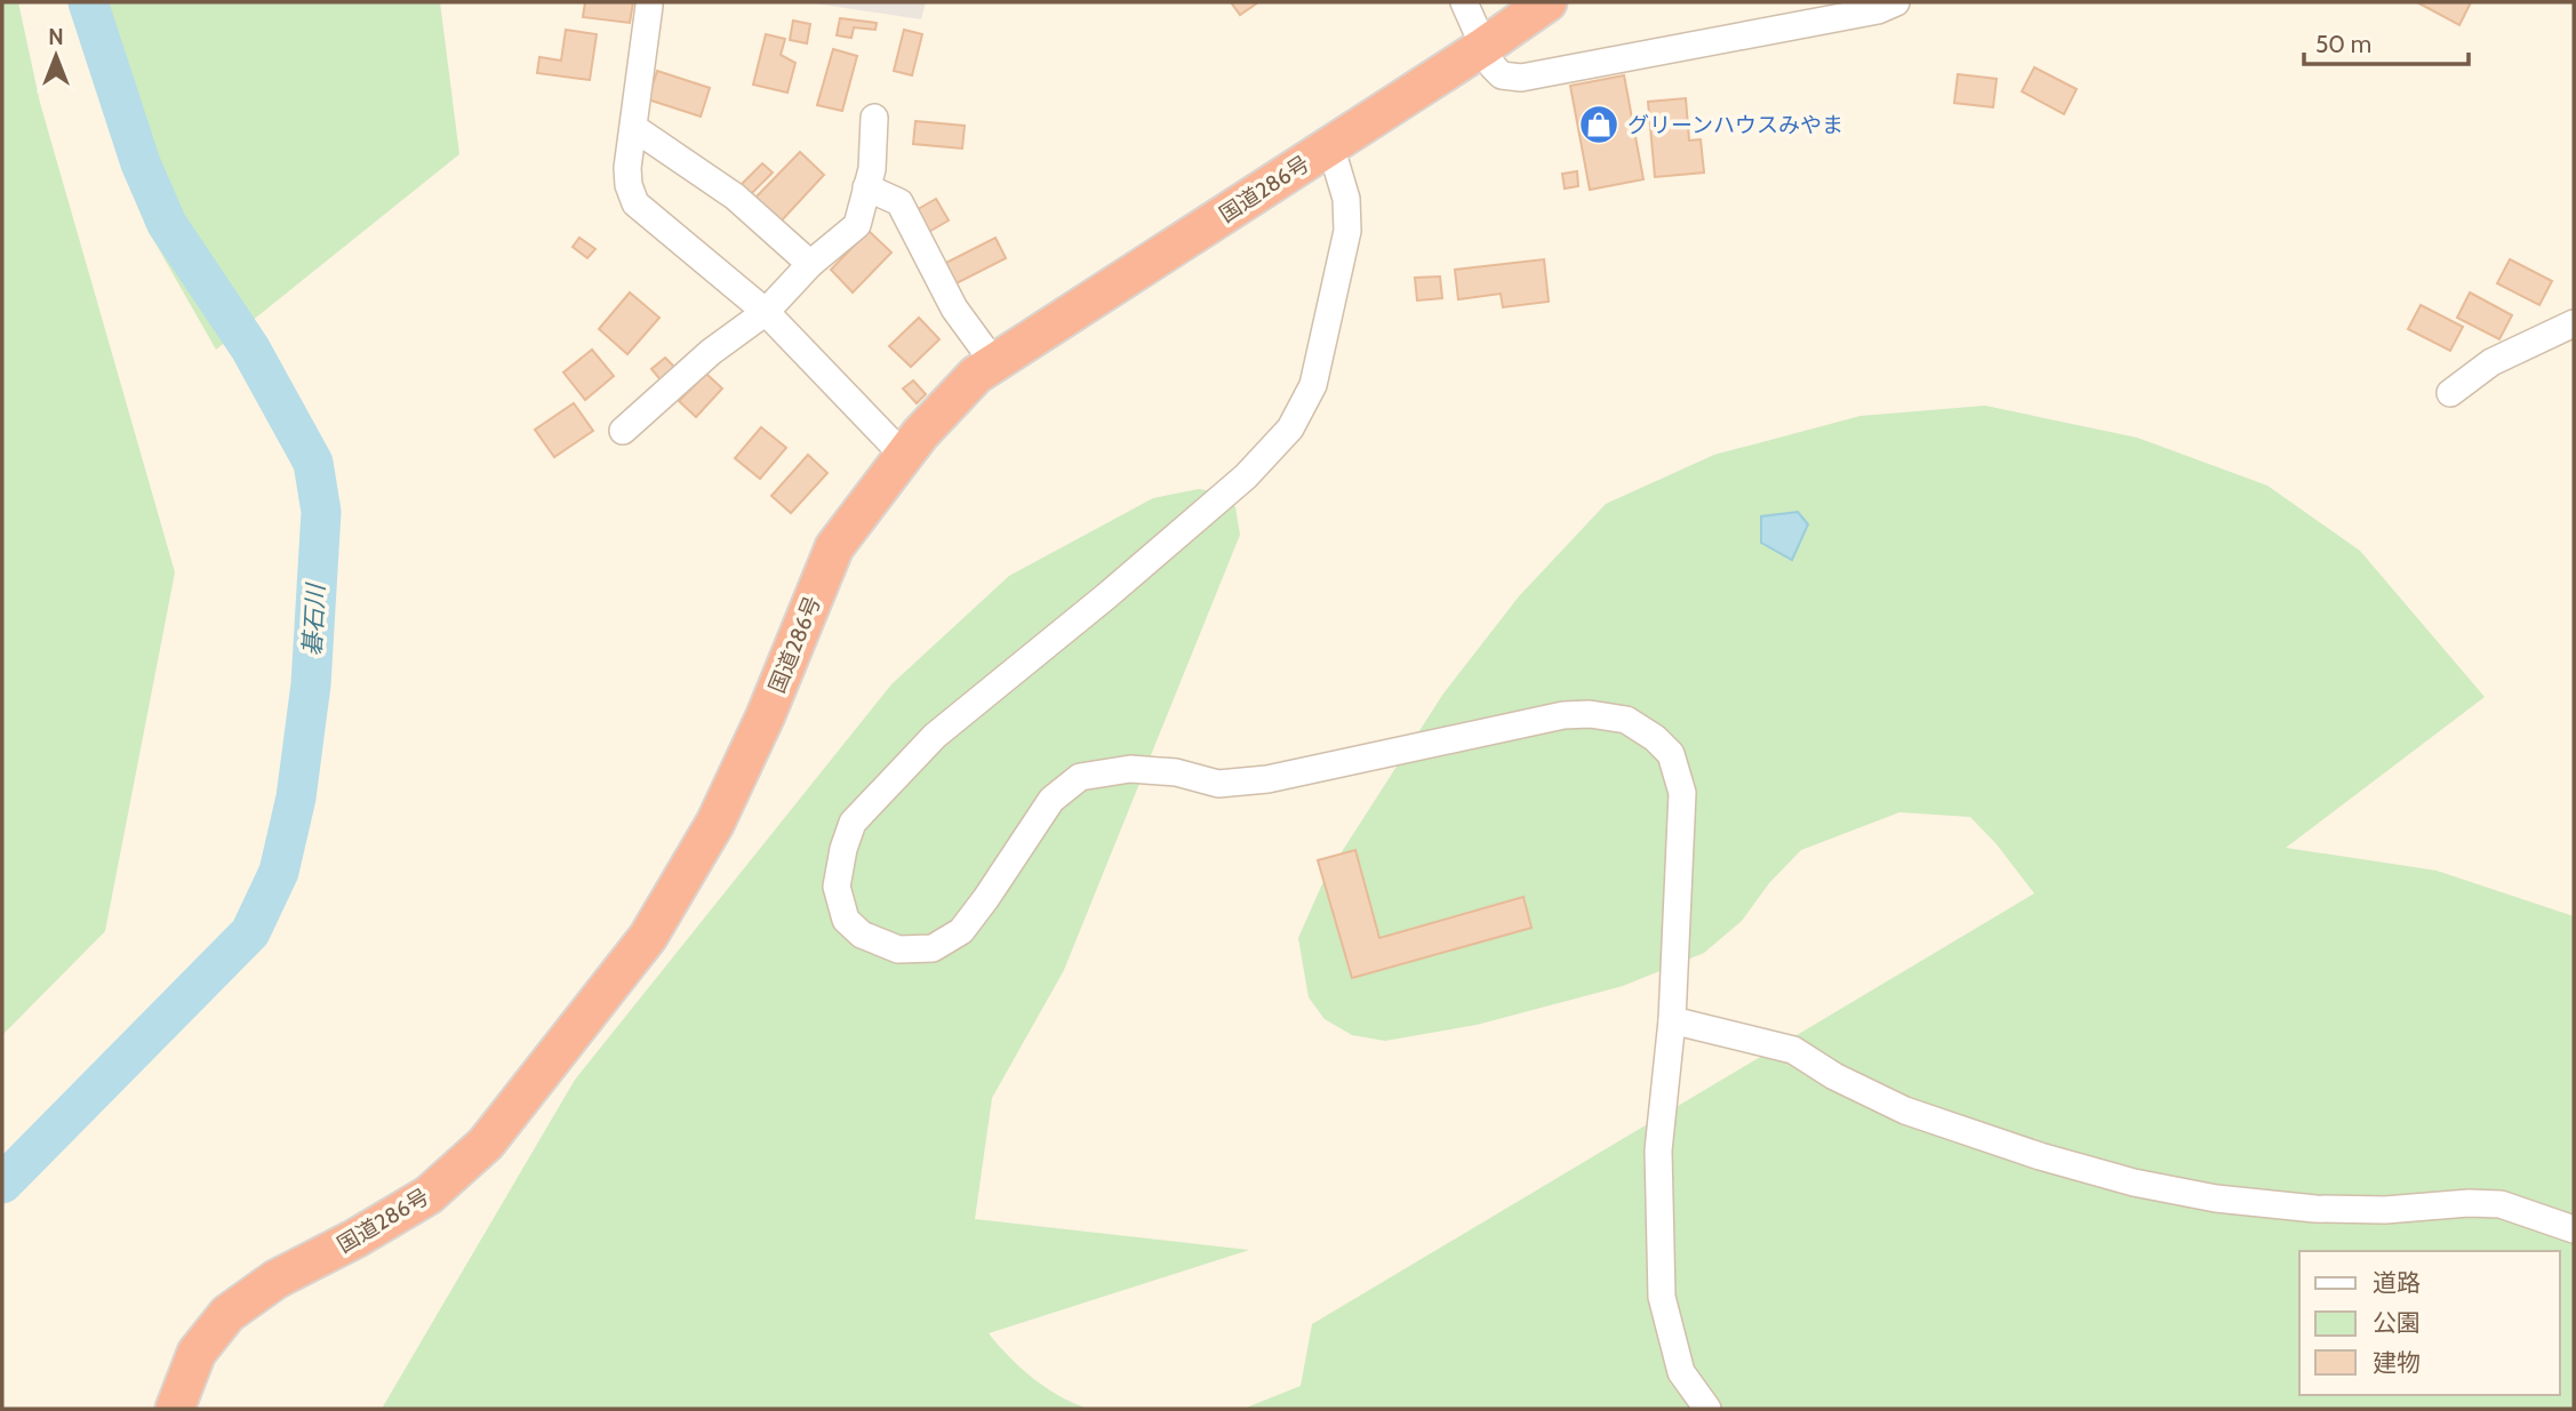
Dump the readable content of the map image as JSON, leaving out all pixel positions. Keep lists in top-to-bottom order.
{
  "streets": {
    "highway": ["国道286号"]
  },
  "water": ["碁石川"],
  "places": {
    "shop": ["グリーンハウスみやま"]
  },
  "legend": ["道路", "公園", "建物"],
  "scale_bar": "50 m",
  "north": "top"
}
